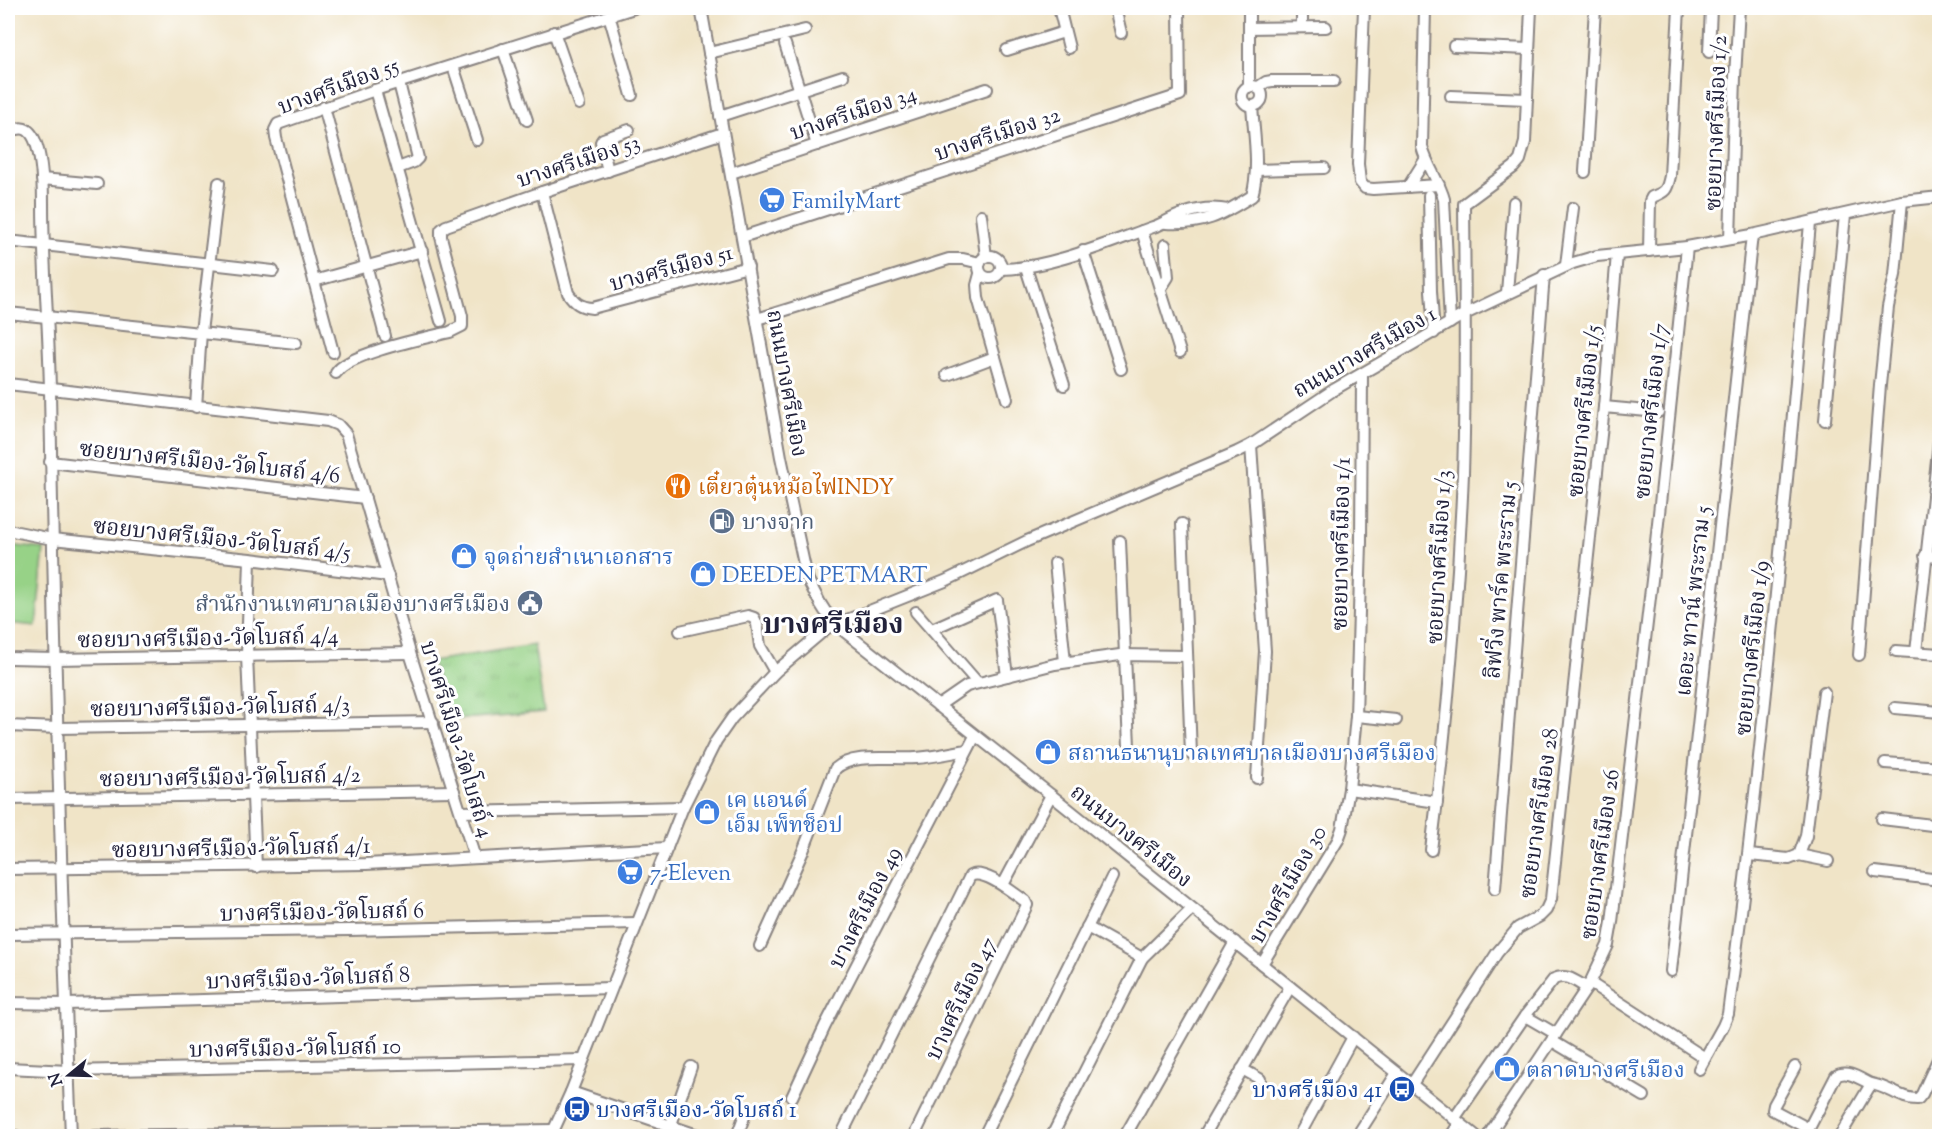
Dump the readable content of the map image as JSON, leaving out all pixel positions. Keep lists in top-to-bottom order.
{
  "streets": {
    "street": [
      "บางศรีเมือง 55",
      "บางศรีเมือง 34",
      "ซอยบางศรีเมือง 1/2",
      "บางศรีเมือง 32",
      "บางศรีเมือง 53",
      "บางศรีเมือง 51",
      "ถนนบางศรีเมือง 1",
      "ถนนบางศรีเมือง",
      "ซอยบางศรีเมือง 1/5",
      "ซอยบางศรีเมือง 1/7",
      "ซอยบางศรีเมือง-วัดโบสถ์ 4/6",
      "ซอยบางศรีเมือง-วัดโบสถ์ 4/5",
      "ซอยบางศรีเมือง 1/1",
      "ซอยบางศรีเมือง 1/3",
      "ลิฟวิ่ง พาร์ค พระราม 5",
      "เดอะ ทาวน์ พระราม 5",
      "ซอยบางศรีเมือง-วัดโบสถ์ 4/4",
      "ซอยบางศรีเมือง 1/9",
      "ซอยบางศรีเมือง-วัดโบสถ์ 4/3",
      "บางศรีเมือง-วัดโบสถ์ 4",
      "ซอยบางศรีเมือง-วัดโบสถ์ 4/2",
      "ซอยบางศรีเมือง 28",
      "ซอยบางศรีเมือง-วัดโบสถ์ 4/1",
      "ซอยบางศรีเมือง 26",
      "บางศรีเมือง 30",
      "บางศรีเมือง 49",
      "บางศรีเมือง-วัดโบสถ์ 6",
      "บางศรีเมือง-วัดโบสถ์ 8",
      "บางศรีเมือง 47",
      "บางศรีเมือง-วัดโบสถ์ 10"
    ]
  },
  "crossings": [
    ["บางศรีเมือง 34", "ถนนบางศรีเมือง"],
    ["ซอยบางศรีเมือง 1/2", "ถนนบางศรีเมือง 1"],
    ["บางศรีเมือง 32", "ถนนบางศรีเมือง"],
    ["บางศรีเมือง 53", "บางศรีเมือง 51"],
    ["บางศรีเมือง 53", "ถนนบางศรีเมือง"],
    ["บางศรีเมือง 51", "ถนนบางศรีเมือง"],
    ["ถนนบางศรีเมือง 1", "ถนนบางศรีเมือง"],
    ["ถนนบางศรีเมือง 1", "ซอยบางศรีเมือง 1/5"],
    ["ถนนบางศรีเมือง 1", "ซอยบางศรีเมือง 1/7"],
    ["ถนนบางศรีเมือง 1", "ซอยบางศรีเมือง 1/1"],
    ["ถนนบางศรีเมือง 1", "ซอยบางศรีเมือง 1/3"],
    ["ถนนบางศรีเมือง 1", "ลิฟวิ่ง พาร์ค พระราม 5"],
    ["ถนนบางศรีเมือง 1", "เดอะ ทาวน์ พระราม 5"],
    ["ถนนบางศรีเมือง 1", "ซอยบางศรีเมือง 1/9"],
    ["ถนนบางศรีเมือง 1", "บางศรีเมือง-วัดโบสถ์ 4"],
    ["ถนนบางศรีเมือง 1", "บางศรีเมือง-วัดโบสถ์ 6"],
    ["ถนนบางศรีเมือง 1", "บางศรีเมือง-วัดโบสถ์ 8"],
    ["ถนนบางศรีเมือง 1", "บางศรีเมือง-วัดโบสถ์ 10"],
    ["ถนนบางศรีเมือง", "ซอยบางศรีเมือง 28"],
    ["ถนนบางศรีเมือง", "บางศรีเมือง 30"],
    ["ถนนบางศรีเมือง", "บางศรีเมือง 49"],
    ["ซอยบางศรีเมือง 1/5", "ซอยบางศรีเมือง 28"],
    ["ซอยบางศรีเมือง 1/7", "ซอยบางศรีเมือง 26"],
    ["ซอยบางศรีเมือง-วัดโบสถ์ 4/6", "บางศรีเมือง-วัดโบสถ์ 4"],
    ["ซอยบางศรีเมือง-วัดโบสถ์ 4/5", "บางศรีเมือง-วัดโบสถ์ 4"],
    ["ซอยบางศรีเมือง 1/1", "บางศรีเมือง 30"],
    ["ซอยบางศรีเมือง-วัดโบสถ์ 4/4", "บางศรีเมือง-วัดโบสถ์ 4"],
    ["ซอยบางศรีเมือง-วัดโบสถ์ 4/3", "บางศรีเมือง-วัดโบสถ์ 4"],
    ["บางศรีเมือง-วัดโบสถ์ 4", "ซอยบางศรีเมือง-วัดโบสถ์ 4/2"],
    ["บางศรีเมือง-วัดโบสถ์ 4", "ซอยบางศรีเมือง-วัดโบสถ์ 4/1"]
  ],
  "districts": ["บางศรีเมือง"],
  "places": {
    "supermarket": ["FamilyMart", "7-Eleven"],
    "restaurant": ["เตี๋ยวตุ๋นหม้อไฟINDY"],
    "fuel station": ["บางจาก"],
    "shop": [
      "จุดถ่ายสำเนาเอกสาร",
      "DEEDEN PETMART",
      "สถานธนานุบาลเทศบาลเมืองบางศรีเมือง",
      "เค แอนด์ เอ็ม เพ็ทช็อป",
      "ตลาดบางศรีเมือง"
    ],
    "public building": ["สำนักงานเทศบาลเมืองบางศรีเมือง"],
    "bus stop": ["บางศรีเมือง 41", "บางศรีเมือง-วัดโบสถ์ 1"]
  },
  "north": "left"
}
